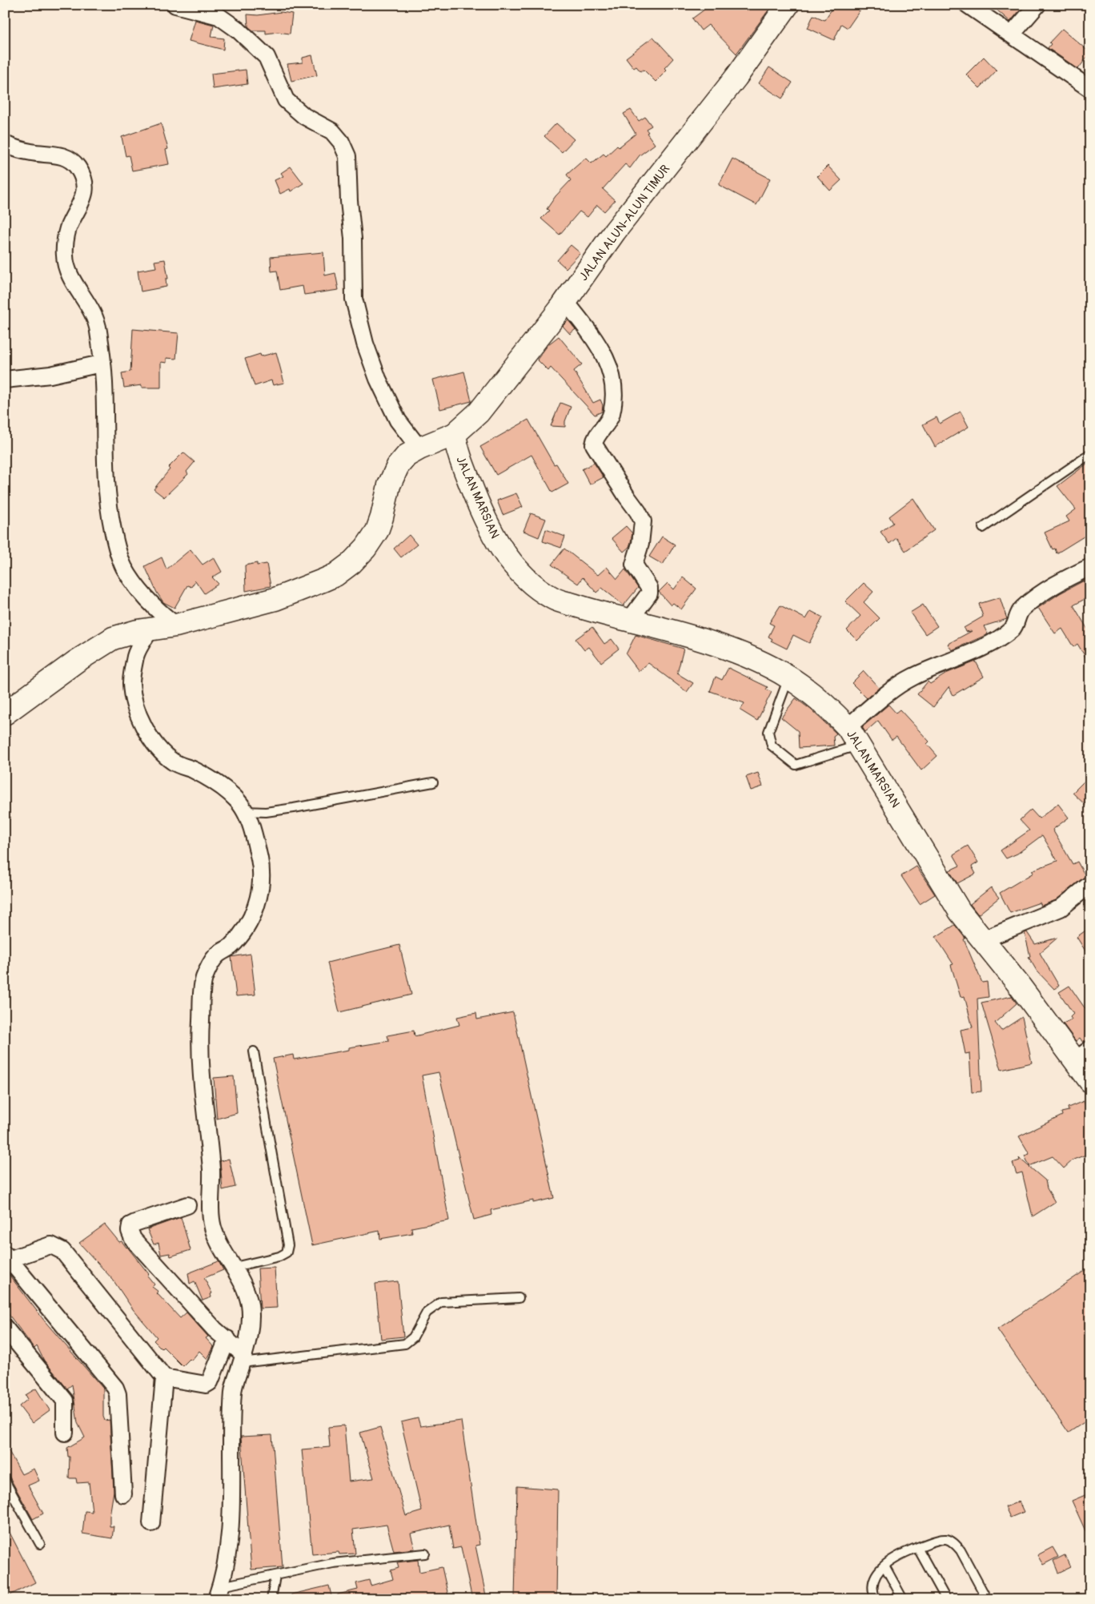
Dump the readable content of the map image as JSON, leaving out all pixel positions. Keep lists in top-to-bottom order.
{
  "streets": {
    "street": ["JALAN ALUN-ALUN TIMUR", "JALAN MARSIAN"]
  },
  "crossings": [
    ["JALAN ALUN-ALUN TIMUR", "JALAN MARSIAN"]
  ]
}
